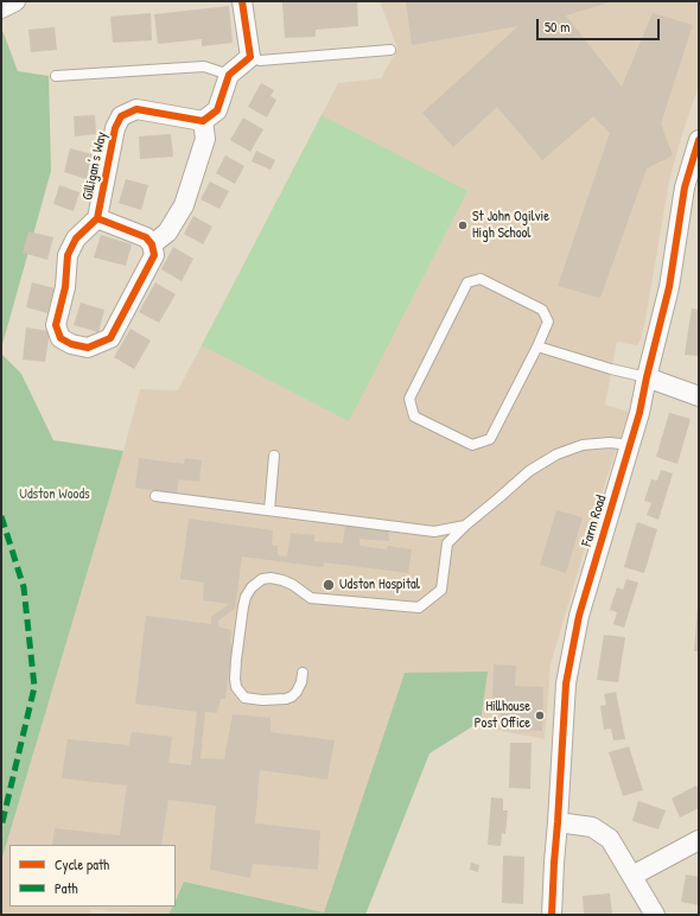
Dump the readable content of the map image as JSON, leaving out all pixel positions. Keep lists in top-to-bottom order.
{
  "streets": {
    "street": ["Gilligan's Way", "Farm Road"]
  },
  "parks": ["Udston Woods"],
  "places": ["St John Ogilvie High School", "Udston Hospital", "Hillhouse Post Office"],
  "legend": ["Cycle path", "Path"],
  "scale_bar": "50 m"
}
